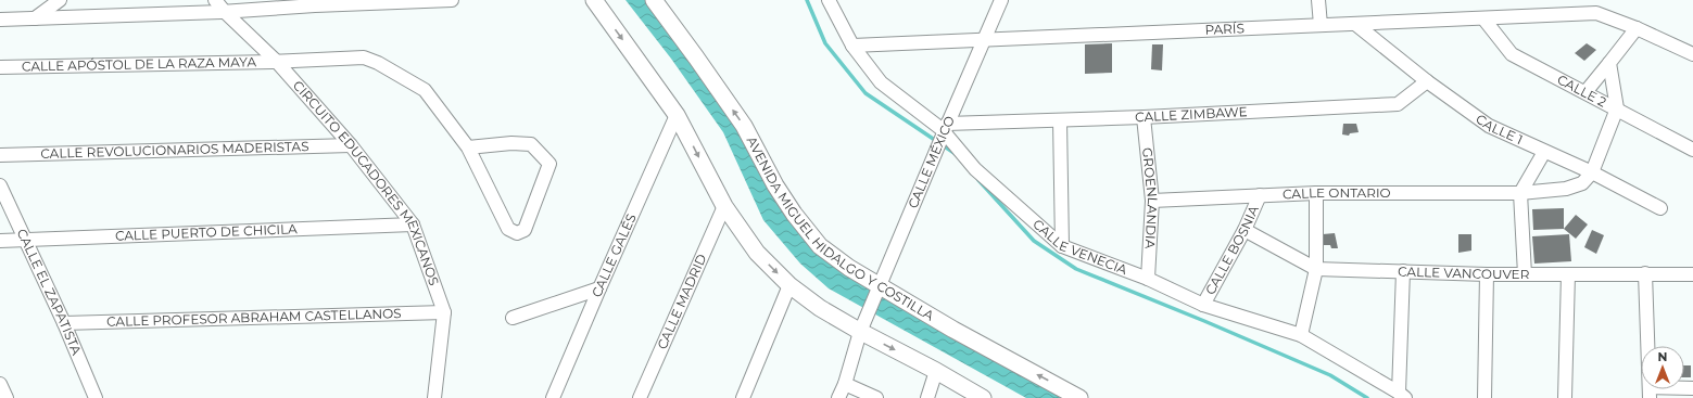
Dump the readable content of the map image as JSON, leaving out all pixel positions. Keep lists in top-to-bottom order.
{
  "streets": {
    "main road": ["AVENIDA MIGUEL HIDALGO Y COSTILLA"],
    "street": [
      "PARÍS",
      "CALLE APÓSTOL DE LA RAZA MAYA",
      "CALLE 2",
      "CALLE ZIMBAWE",
      "CALLE 1",
      "CALLE REVOLUCIONARIOS MADERISTAS",
      "CALLE MÉXICO",
      "CIRCUITO EDUCADORES MEXICANOS",
      "CALLE ONTARIO",
      "GROENLANDIA",
      "CALLE PUERTO DE CHICILA",
      "CALLE VENECIA",
      "CALLE BOSNIA",
      "CALLE GALÉS",
      "CALLE VANCOUVER",
      "CALLE EL ZAPATISTA",
      "CALLE MADRID",
      "CALLE PROFESOR ABRAHAM CASTELLANOS"
    ]
  },
  "crossings": [
    ["PARÍS", "CALLE 2"],
    ["PARÍS", "CALLE 1"],
    ["PARÍS", "CALLE MÉXICO"],
    ["PARÍS", "CALLE VENECIA"],
    ["CALLE APÓSTOL DE LA RAZA MAYA", "CIRCUITO EDUCADORES MEXICANOS"],
    ["CALLE ZIMBAWE", "CALLE 1"],
    ["CALLE ZIMBAWE", "CALLE MÉXICO"],
    ["CALLE ZIMBAWE", "GROENLANDIA"],
    ["CALLE ZIMBAWE", "CALLE VENECIA"],
    ["CALLE 1", "CALLE ONTARIO"],
    ["CALLE REVOLUCIONARIOS MADERISTAS", "CIRCUITO EDUCADORES MEXICANOS"],
    ["CALLE MÉXICO", "AVENIDA MIGUEL HIDALGO Y COSTILLA"],
    ["CALLE MÉXICO", "CALLE VENECIA"],
    ["CIRCUITO EDUCADORES MEXICANOS", "CALLE PUERTO DE CHICILA"],
    ["CIRCUITO EDUCADORES MEXICANOS", "CALLE PROFESOR ABRAHAM CASTELLANOS"],
    ["CALLE ONTARIO", "GROENLANDIA"],
    ["CALLE ONTARIO", "CALLE BOSNIA"],
    ["GROENLANDIA", "CALLE VENECIA"],
    ["CALLE PUERTO DE CHICILA", "CALLE EL ZAPATISTA"],
    ["CALLE VENECIA", "CALLE BOSNIA"],
    ["CALLE BOSNIA", "CALLE VANCOUVER"],
    ["CALLE EL ZAPATISTA", "CALLE PROFESOR ABRAHAM CASTELLANOS"]
  ],
  "north": "top"
}
